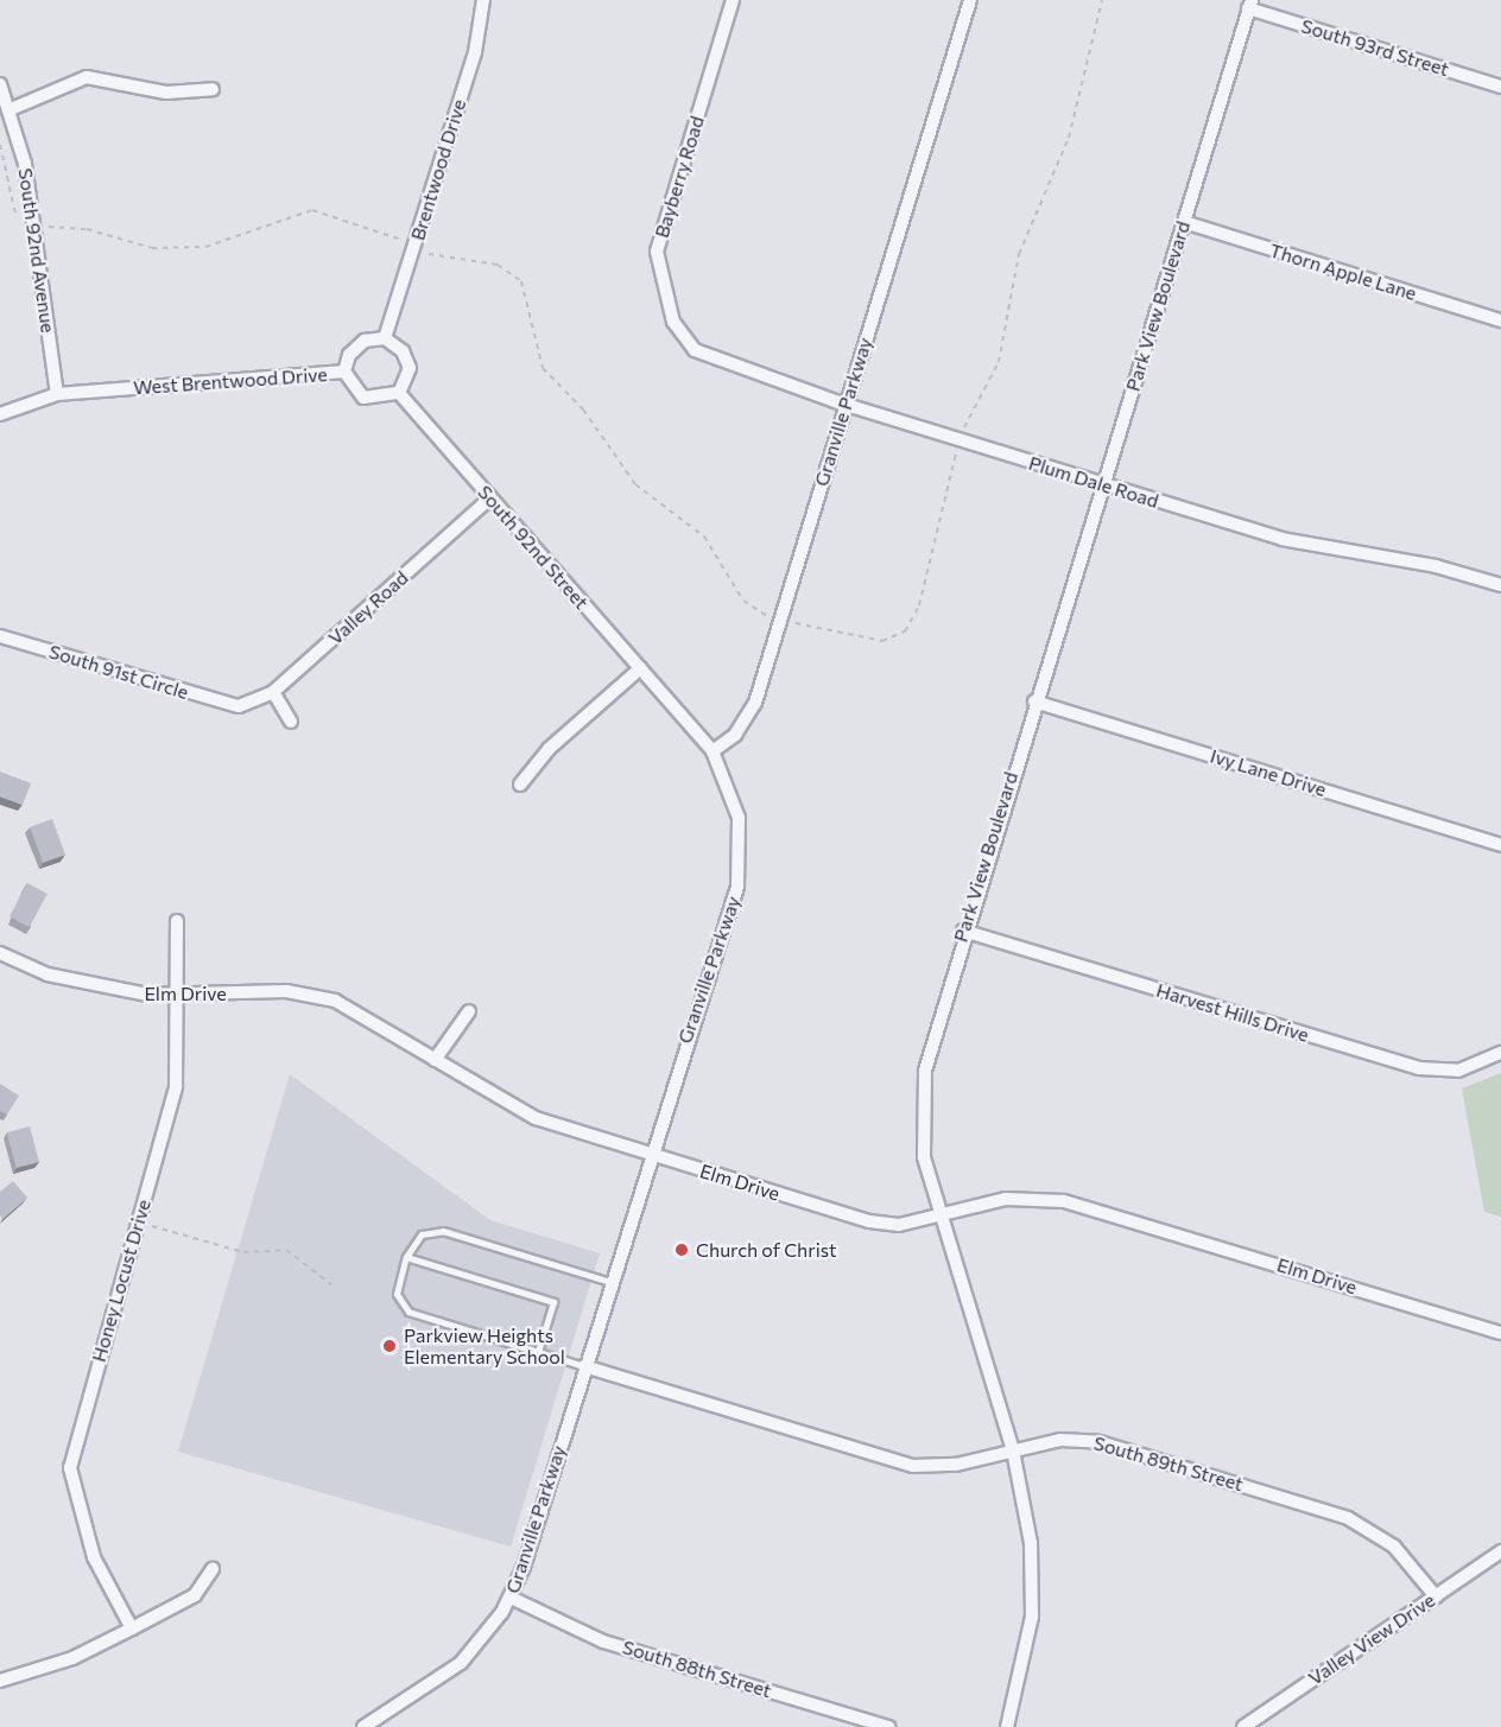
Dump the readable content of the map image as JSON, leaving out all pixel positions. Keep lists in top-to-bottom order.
{
  "streets": {
    "street": [
      "South 93rd Street",
      "Brentwood Drive",
      "Bayberry Road",
      "South 92nd Avenue",
      "Thorn Apple Lane",
      "Park View Boulevard",
      "West Brentwood Drive",
      "Granville Parkway",
      "Plum Dale Road",
      "South 92nd Street",
      "Valley Road",
      "South 91st Circle",
      "Ivy Lane Drive",
      "Elm Drive",
      "Harvest Hills Drive",
      "Honey Locust Drive",
      "South 89th Street",
      "Valley View Drive",
      "South 88th Street"
    ]
  },
  "crossings": [
    ["South 93rd Street", "Park View Boulevard"],
    ["Brentwood Drive", "West Brentwood Drive"],
    ["Brentwood Drive", "South 92nd Street"],
    ["Bayberry Road", "Plum Dale Road"],
    ["South 92nd Avenue", "West Brentwood Drive"],
    ["Thorn Apple Lane", "Park View Boulevard"],
    ["Park View Boulevard", "Plum Dale Road"],
    ["Park View Boulevard", "Ivy Lane Drive"],
    ["Park View Boulevard", "Elm Drive"],
    ["Park View Boulevard", "Harvest Hills Drive"],
    ["Park View Boulevard", "South 89th Street"],
    ["West Brentwood Drive", "South 92nd Street"],
    ["Granville Parkway", "Plum Dale Road"],
    ["Granville Parkway", "South 92nd Street"],
    ["Granville Parkway", "Elm Drive"],
    ["Granville Parkway", "South 89th Street"],
    ["Granville Parkway", "South 88th Street"],
    ["South 92nd Street", "Valley Road"],
    ["Valley Road", "South 91st Circle"],
    ["Elm Drive", "Honey Locust Drive"],
    ["South 89th Street", "Valley View Drive"]
  ],
  "places": ["Church of Christ", "Parkview Heights Elementary School"]
}
